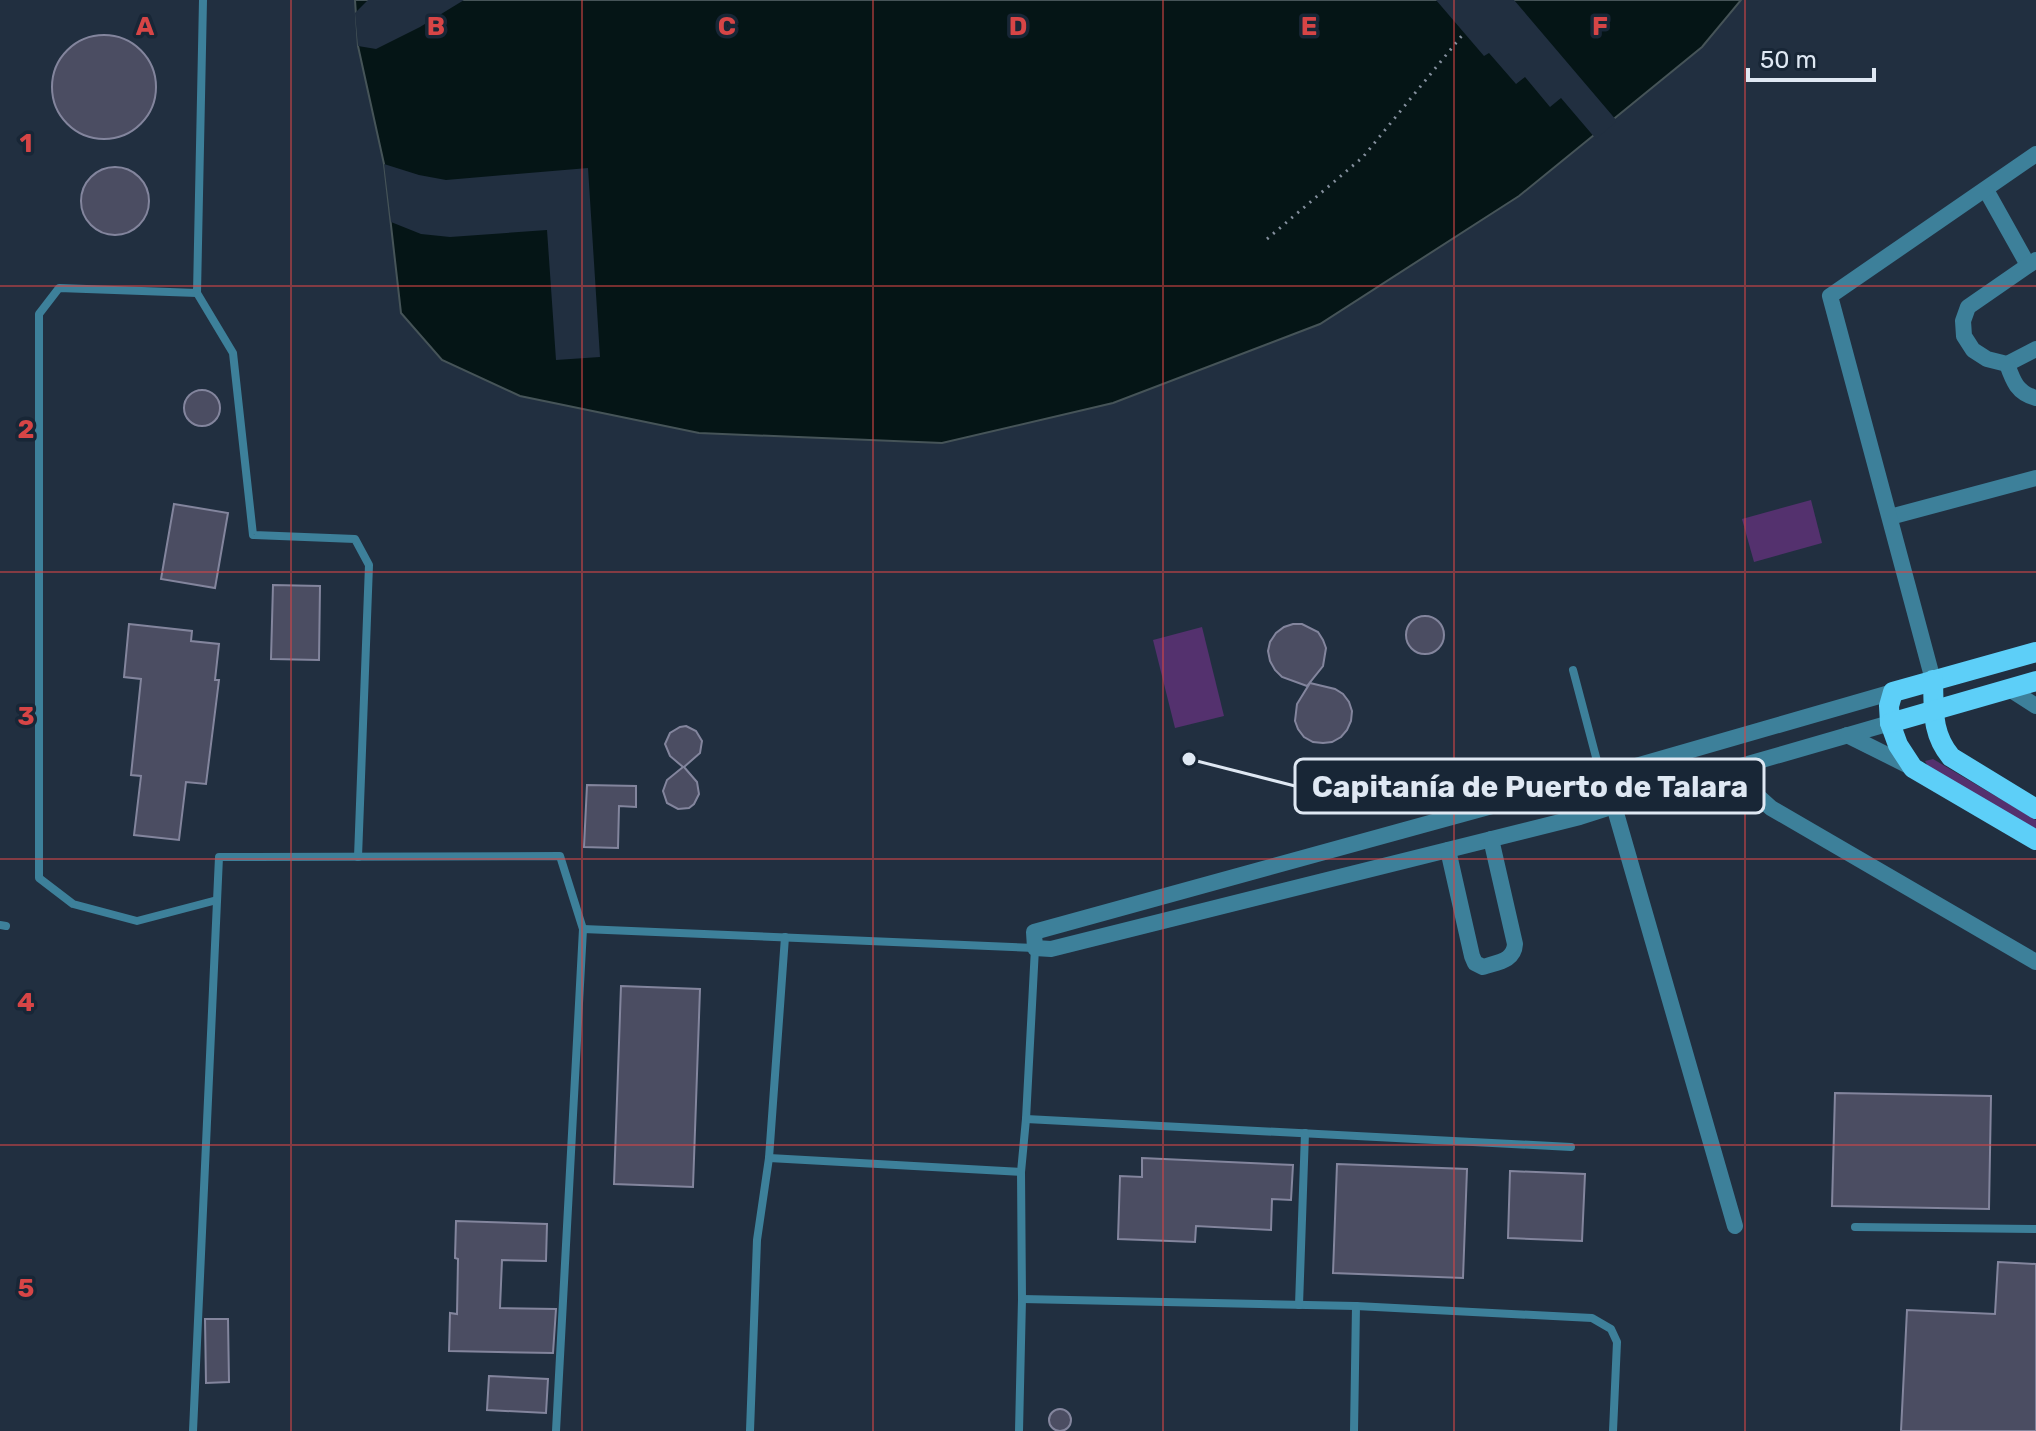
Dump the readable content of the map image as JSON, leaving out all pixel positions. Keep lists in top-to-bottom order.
{
  "places": ["Capitanía de Puerto de Talara"],
  "scale_bar": "50 m",
  "grid": {
    "columns": [
      "A",
      "B",
      "C",
      "D",
      "E",
      "F"
    ],
    "rows": [
      "1",
      "2",
      "3",
      "4",
      "5"
    ]
  }
}
